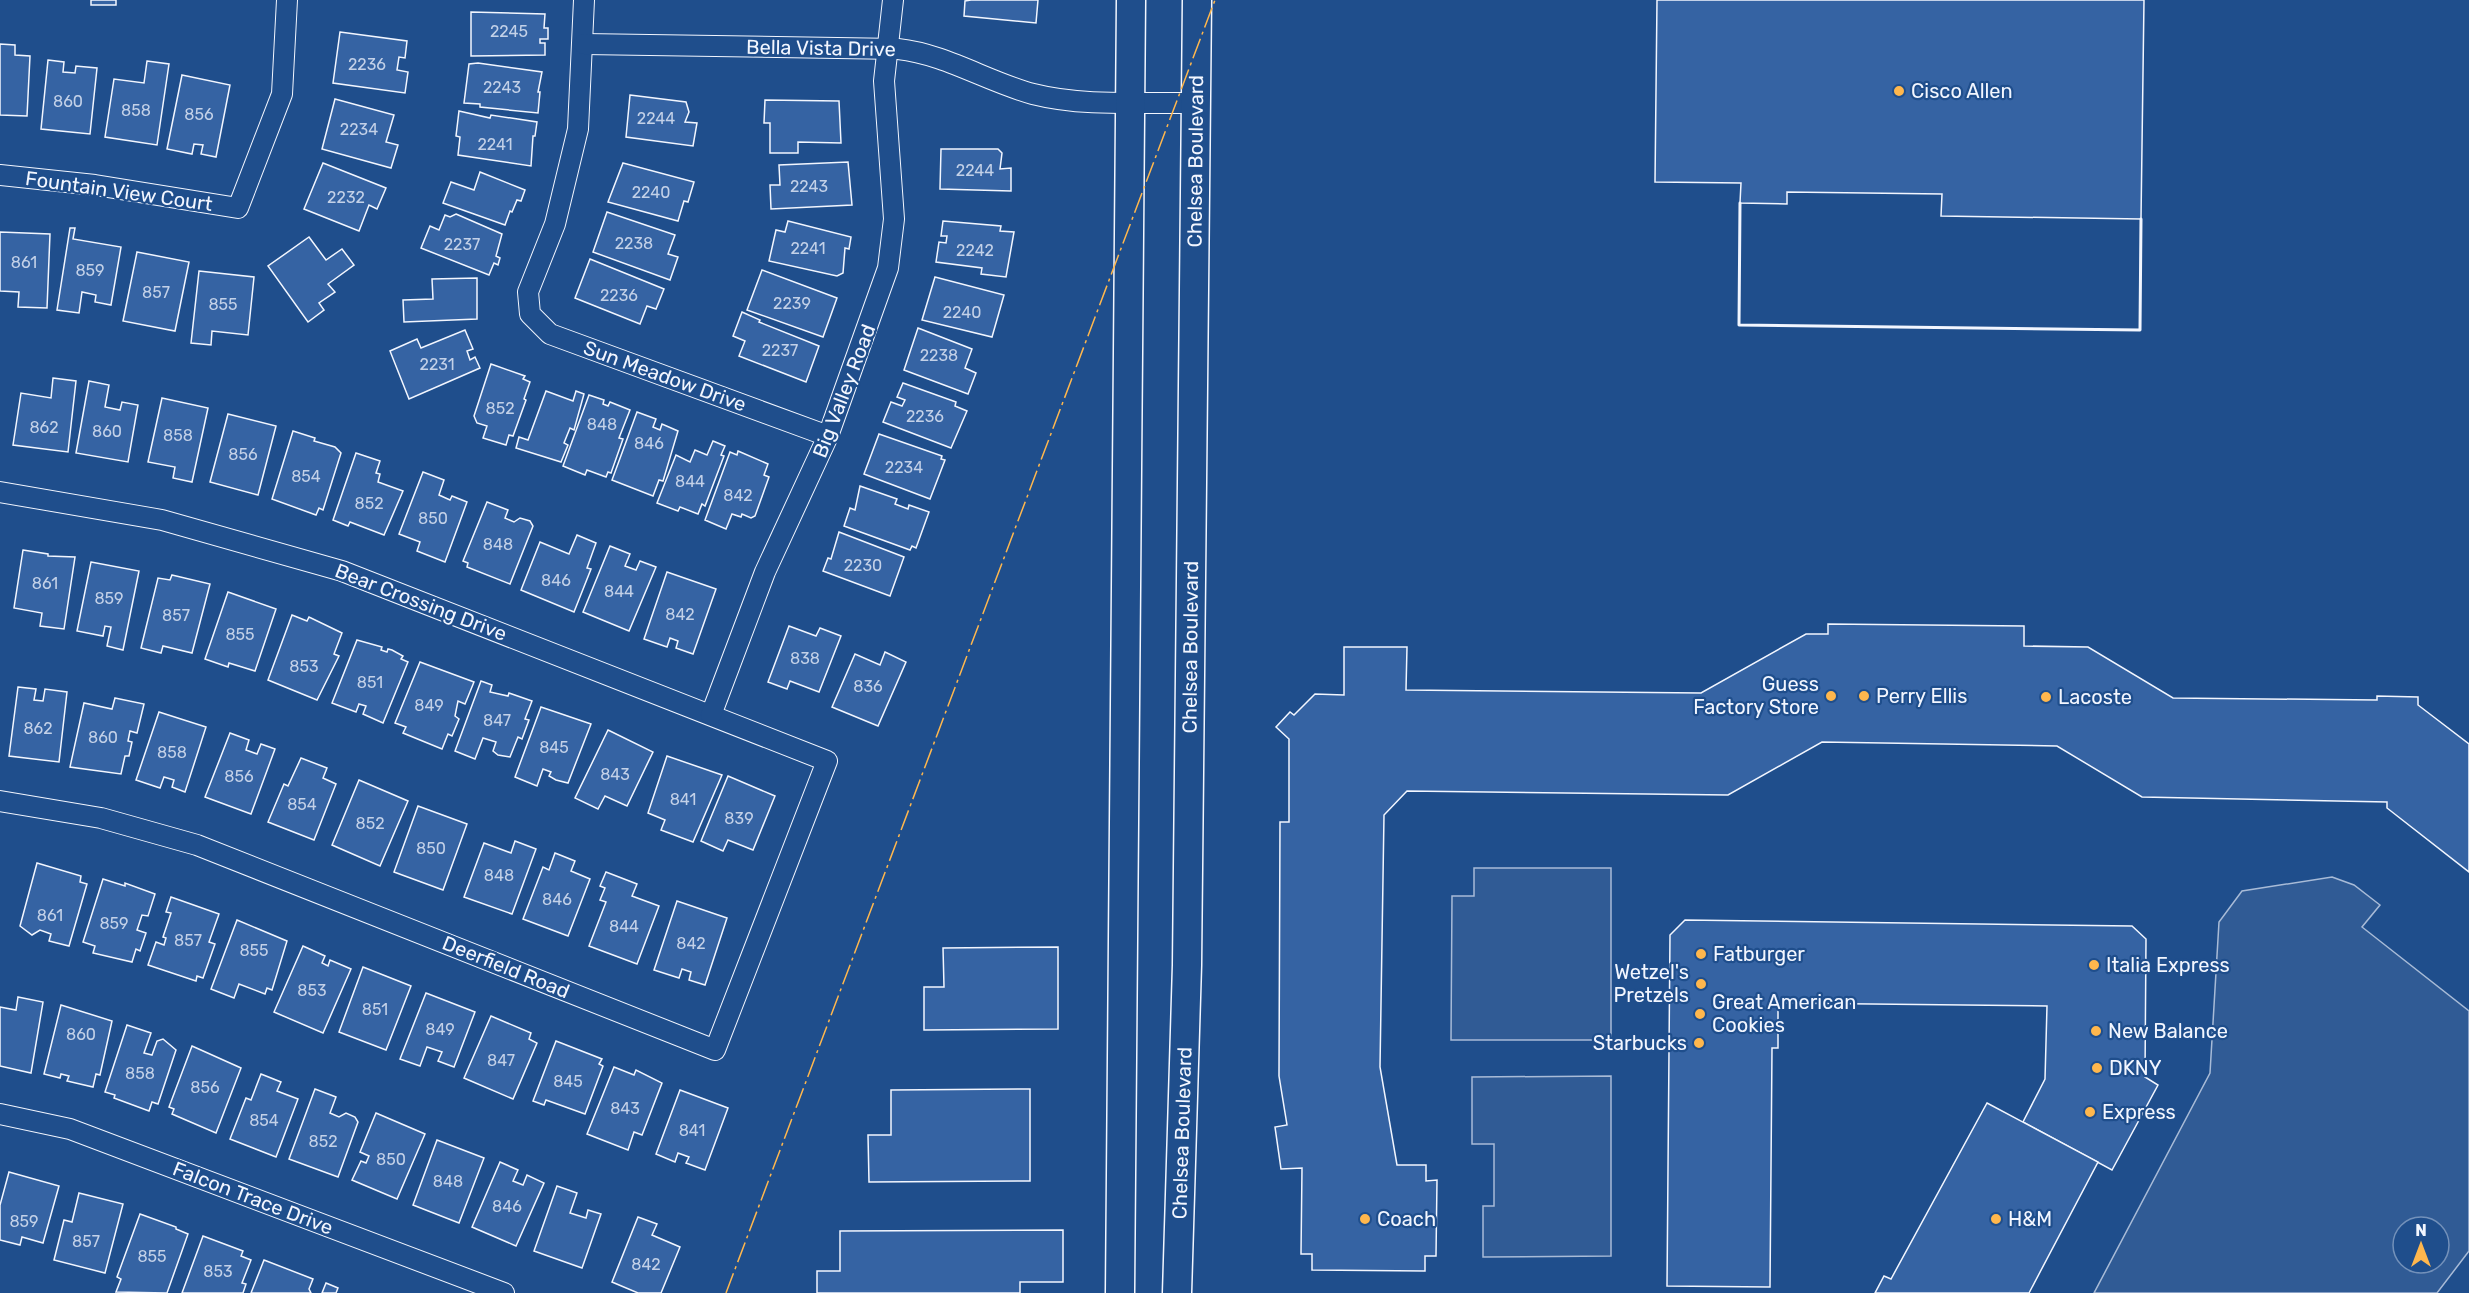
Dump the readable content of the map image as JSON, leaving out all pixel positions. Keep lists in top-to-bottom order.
{
  "streets": {
    "main road": ["Chelsea Boulevard"],
    "street": [
      "Bella Vista Drive",
      "Fountain View Court",
      "Sun Meadow Drive",
      "Big Valley Road",
      "Bear Crossing Drive",
      "Deerfield Road",
      "Falcon Trace Drive"
    ]
  },
  "crossings": [
    ["Bella Vista Drive", "Chelsea Boulevard"],
    ["Bella Vista Drive", "Sun Meadow Drive"],
    ["Bella Vista Drive", "Big Valley Road"],
    ["Sun Meadow Drive", "Big Valley Road"],
    ["Big Valley Road", "Bear Crossing Drive"],
    ["Bear Crossing Drive", "Deerfield Road"]
  ],
  "places": [
    "Cisco Allen",
    "Guess Factory Store",
    "Perry Ellis",
    "Lacoste",
    "Fatburger",
    "Italia Express",
    "Wetzel's Pretzels",
    "Great American Cookies",
    "New Balance",
    "Starbucks",
    "DKNY",
    "Express",
    "Coach",
    "H&M"
  ],
  "house_numbers": [
    "2245",
    "2236",
    "2243",
    "860",
    "858",
    "856",
    "2244",
    "2234",
    "2241",
    "2244",
    "2243",
    "2240",
    "2232",
    "2238",
    "2237",
    "2241",
    "2242",
    "861",
    "859",
    "857",
    "2236",
    "2239",
    "855",
    "2240",
    "2237",
    "2238",
    "2231",
    "852",
    "2236",
    "848",
    "862",
    "860",
    "858",
    "846",
    "856",
    "2234",
    "854",
    "844",
    "842",
    "852",
    "850",
    "848",
    "2230",
    "846",
    "861",
    "844",
    "859",
    "842",
    "857",
    "855",
    "838",
    "853",
    "851",
    "836",
    "849",
    "847",
    "862",
    "860",
    "845",
    "858",
    "843",
    "856",
    "841",
    "854",
    "839",
    "852",
    "850",
    "848",
    "846",
    "861",
    "859",
    "844",
    "857",
    "842",
    "855",
    "853",
    "851",
    "849",
    "860",
    "847",
    "858",
    "845",
    "856",
    "843",
    "854",
    "841",
    "852",
    "850",
    "848",
    "846",
    "859",
    "857",
    "855",
    "842",
    "853"
  ],
  "north": "top"
}
